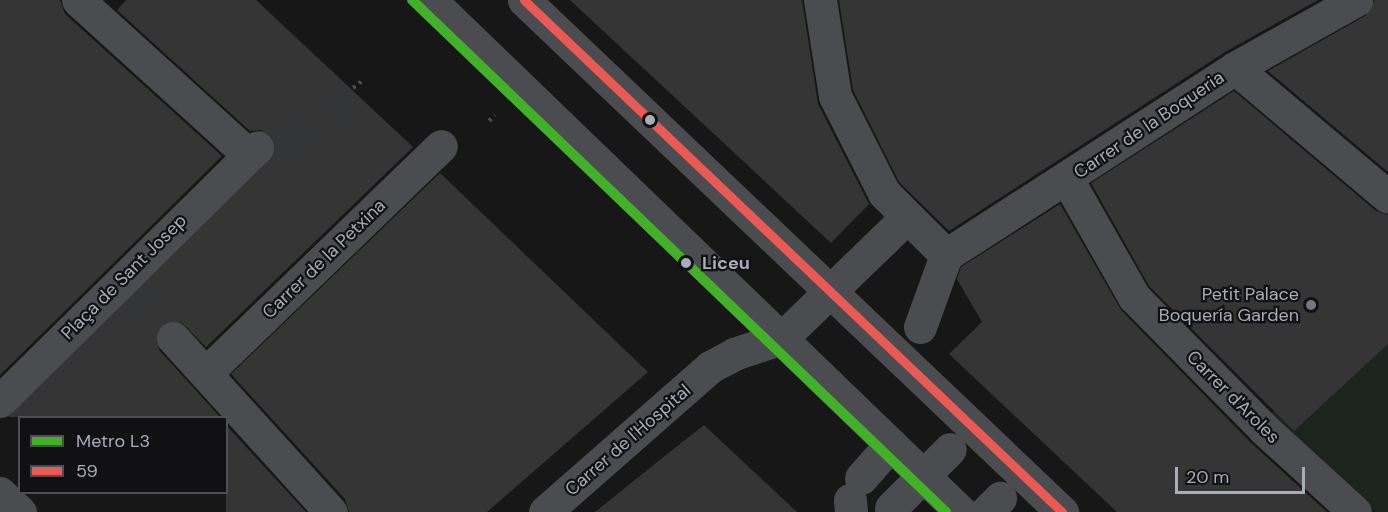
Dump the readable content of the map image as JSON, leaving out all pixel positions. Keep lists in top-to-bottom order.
{
  "streets": {
    "street": [
      "Carrer de la Boqueria",
      "Carrer de la Petxina",
      "Plaça de Sant Josep",
      "Carrer d'Aroles",
      "Carrer de l'Hospital"
    ]
  },
  "crossings": [
    ["Carrer de la Boqueria", "Carrer d'Aroles"]
  ],
  "places": ["Liceu", "Petit Palace Boquería Garden"],
  "lines": ["metro line L3", "transit line 59"],
  "legend": ["Metro L3", "59"],
  "scale_bar": "20 m"
}
